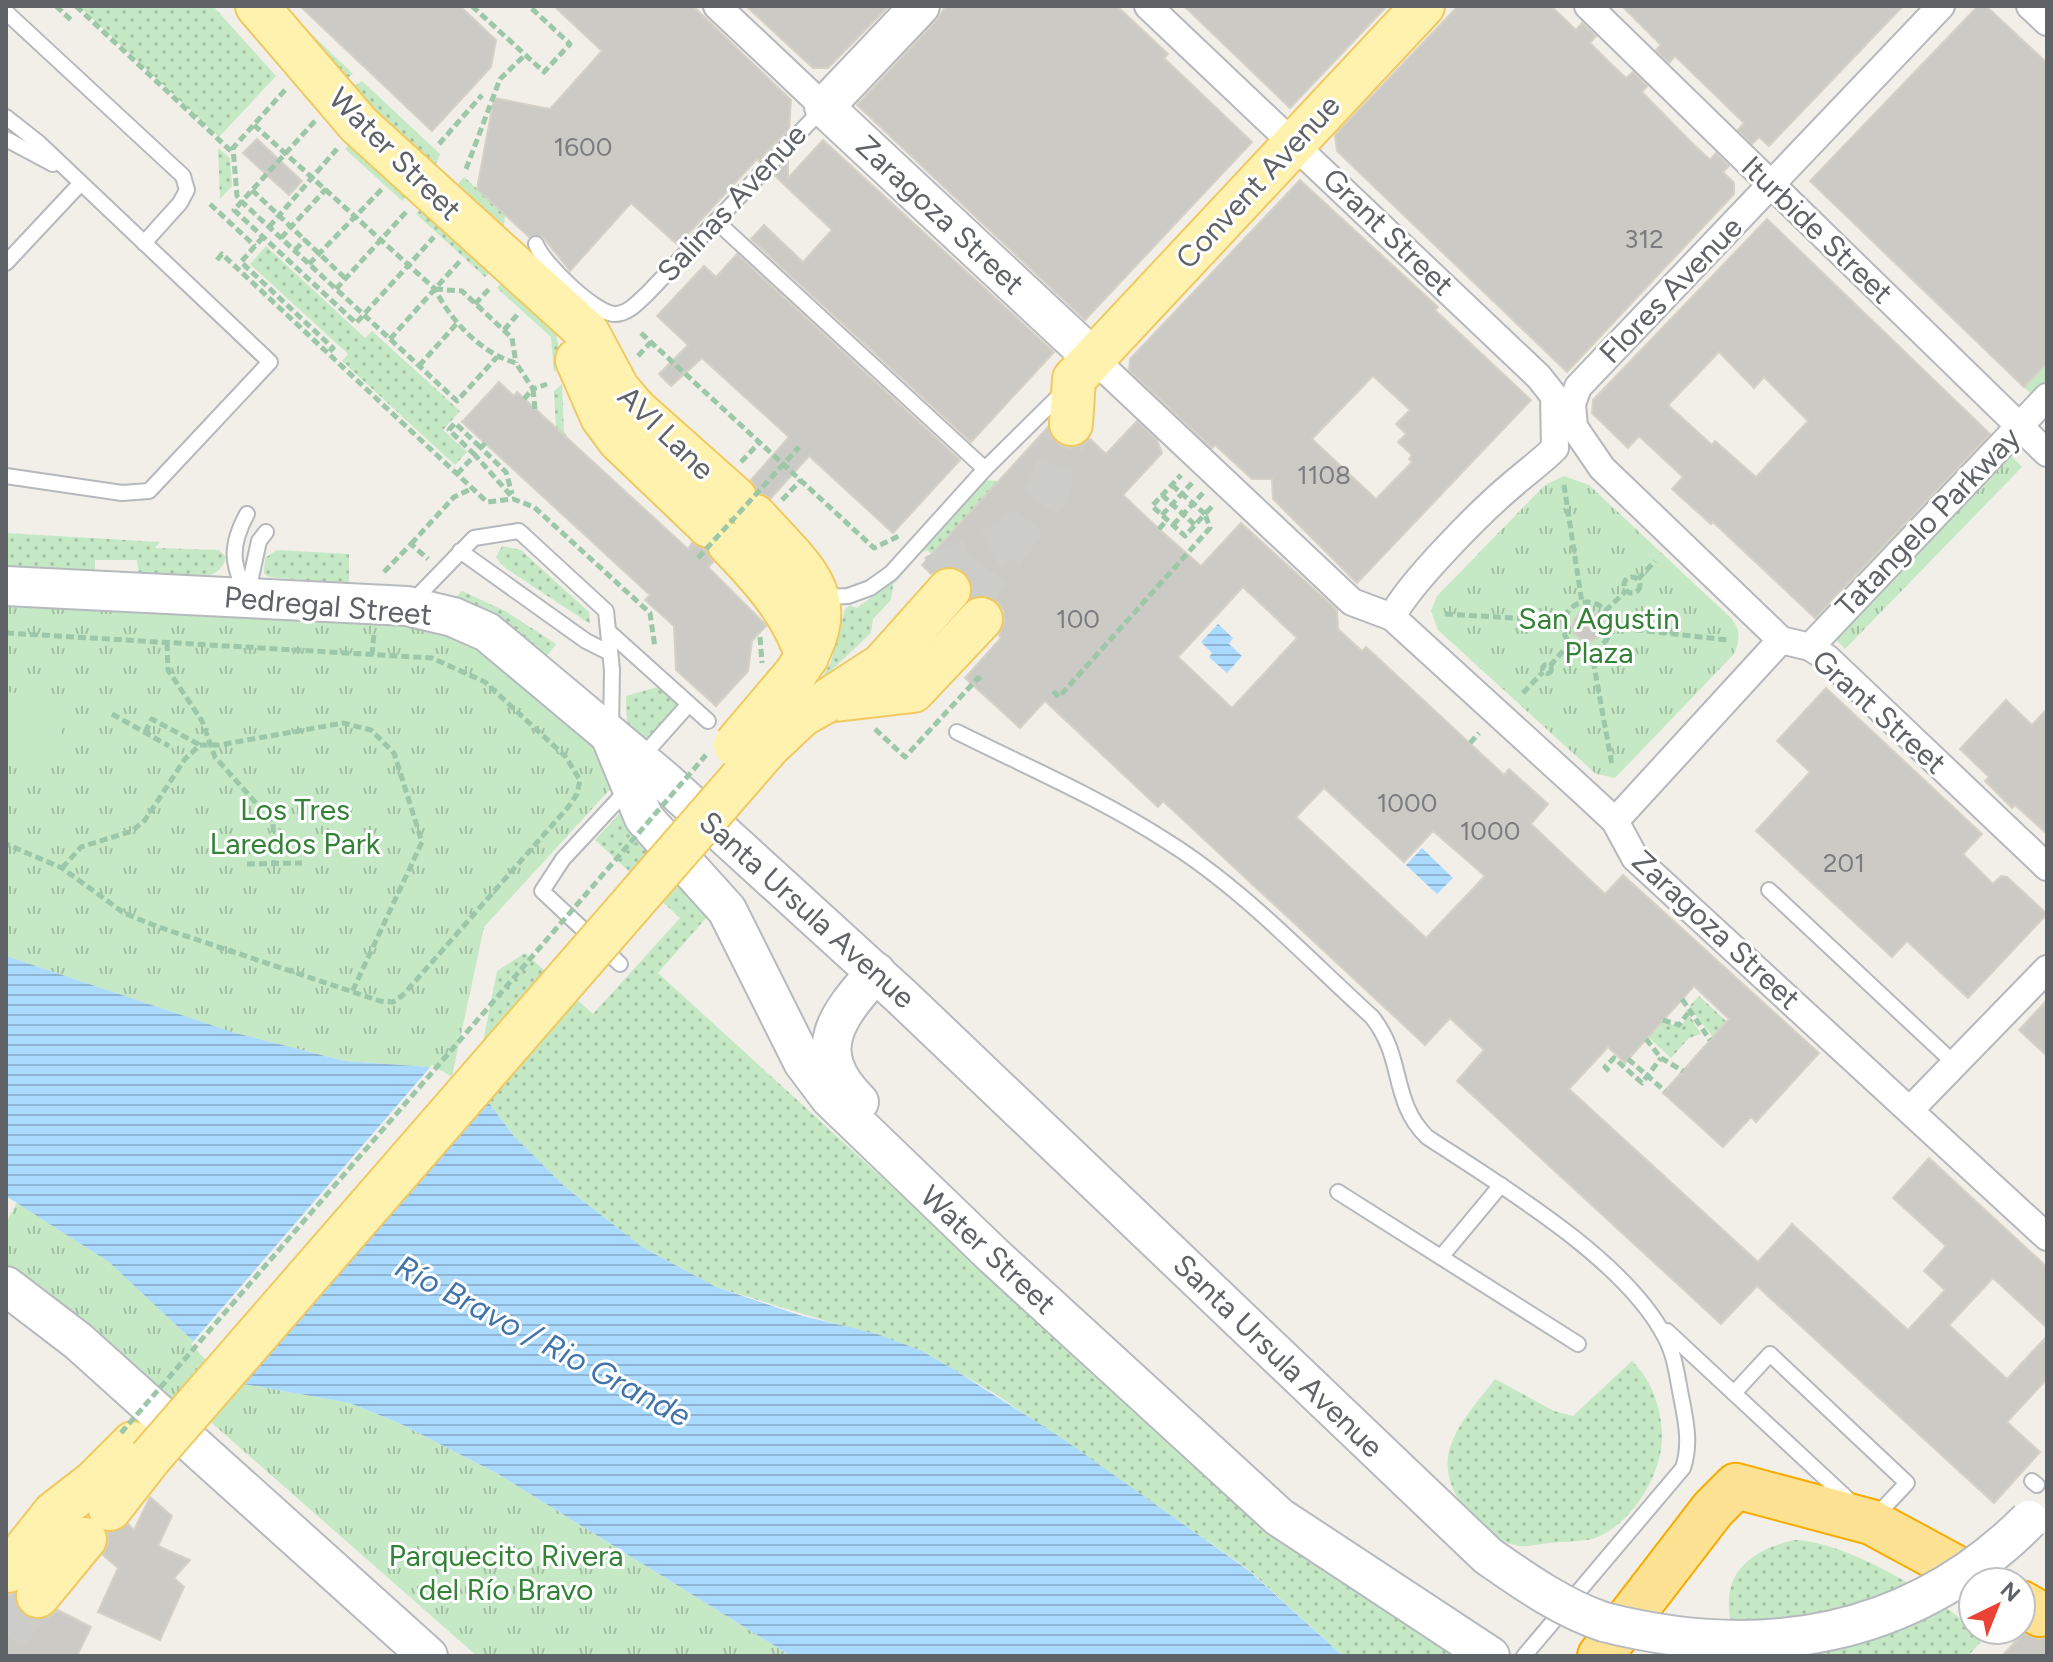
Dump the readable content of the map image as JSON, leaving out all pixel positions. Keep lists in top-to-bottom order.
{
  "streets": {
    "main road": [
      "Water Street",
      "Convent Avenue",
      "Salinas Avenue",
      "Zaragoza Street",
      "AVI Lane",
      "Pedregal Street",
      "Santa Ursula Avenue"
    ],
    "street": [
      "Iturbide Street",
      "Grant Street",
      "Flores Avenue",
      "Tatangelo Parkway"
    ]
  },
  "crossings": [
    ["Water Street", "AVI Lane"],
    ["Water Street", "Santa Ursula Avenue"],
    ["Convent Avenue", "Zaragoza Street"],
    ["Convent Avenue", "Grant Street"],
    ["Convent Avenue", "AVI Lane"],
    ["Salinas Avenue", "Zaragoza Street"],
    ["Salinas Avenue", "AVI Lane"],
    ["Iturbide Street", "Flores Avenue"],
    ["Iturbide Street", "Tatangelo Parkway"],
    ["Grant Street", "Flores Avenue"],
    ["Grant Street", "Tatangelo Parkway"],
    ["Pedregal Street", "Santa Ursula Avenue"]
  ],
  "water": ["Río Bravo / Rio Grande"],
  "parks": ["San Agustin Plaza", "Los Tres Laredos Park", "Parquecito Rivera del Río Bravo"],
  "house_numbers": [
    "1600",
    "312",
    "1108",
    "100",
    "1000",
    "1000",
    "201"
  ],
  "north": "top right"
}
